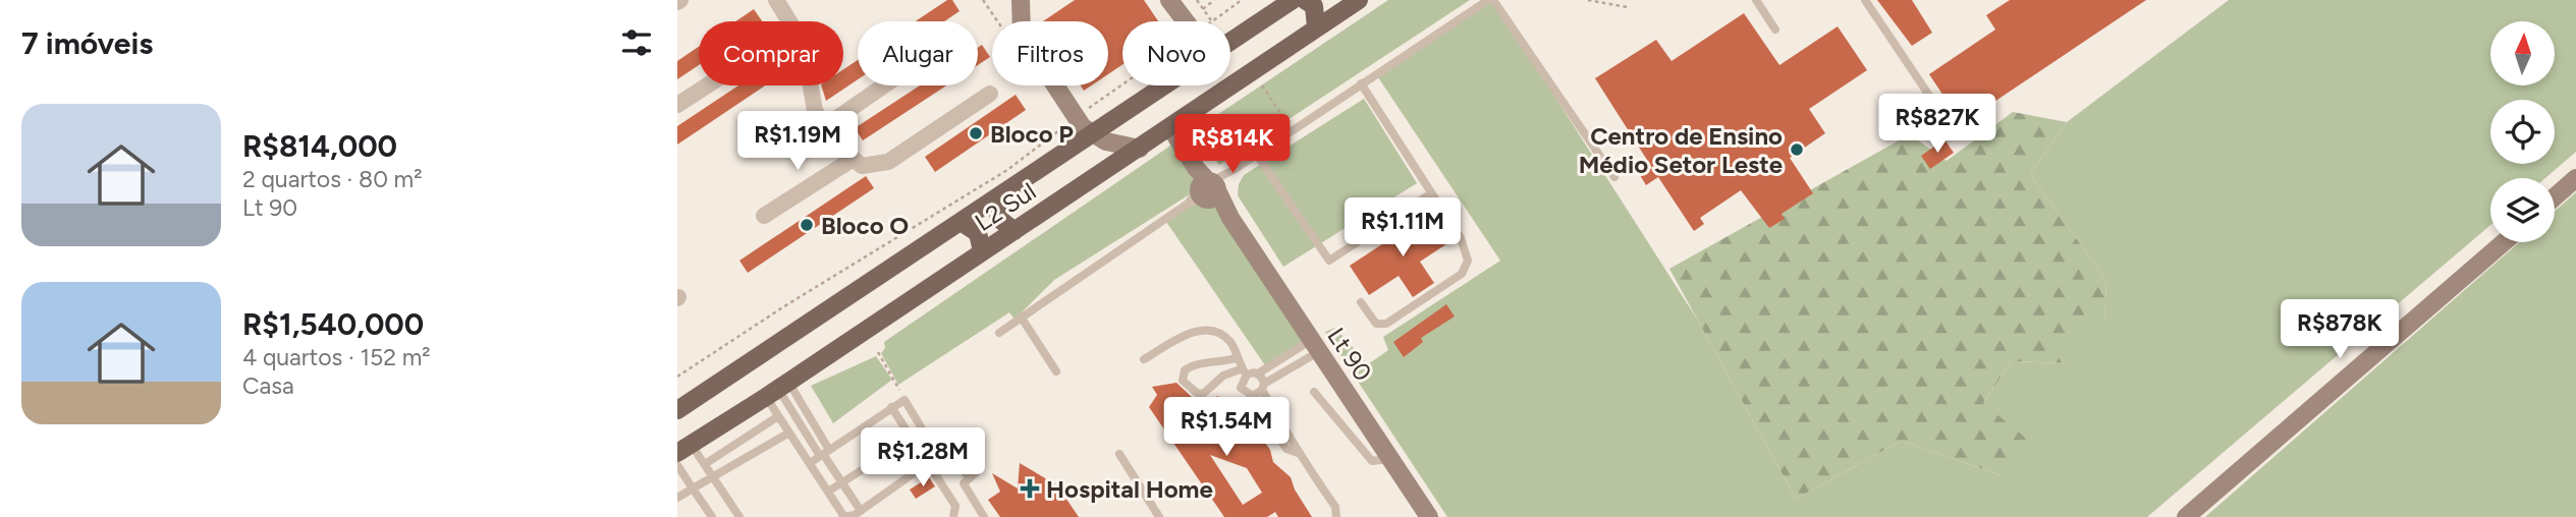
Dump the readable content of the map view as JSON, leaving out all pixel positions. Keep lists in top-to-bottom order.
{
  "streets": {
    "main road": ["L2 Sul"],
    "street": ["Lt 90"]
  },
  "crossings": [
    ["L2 Sul", "Lt 90"]
  ],
  "places": {
    "other": ["Bloco P", "Centro de Ensino Médio Setor Leste", "Bloco O"],
    "health": ["Hospital Home"]
  },
  "north": "top",
  "page": {
    "heading": "7 imóveis",
    "chip": [
      "Comprar",
      "Alugar",
      "Filtros",
      "Novo"
    ],
    "list": [
      {
        "name": "R$814,000",
        "note": "2 quartos · 80 m² · Lt 90"
      },
      {
        "name": "R$1,540,000",
        "note": "4 quartos · 152 m² · Casa"
      }
    ],
    "price": [
      "R$827K",
      "R$1.19M",
      "R$814K",
      "R$1.11M",
      "R$878K",
      "R$1.54M",
      "R$1.28M"
    ]
  }
}
